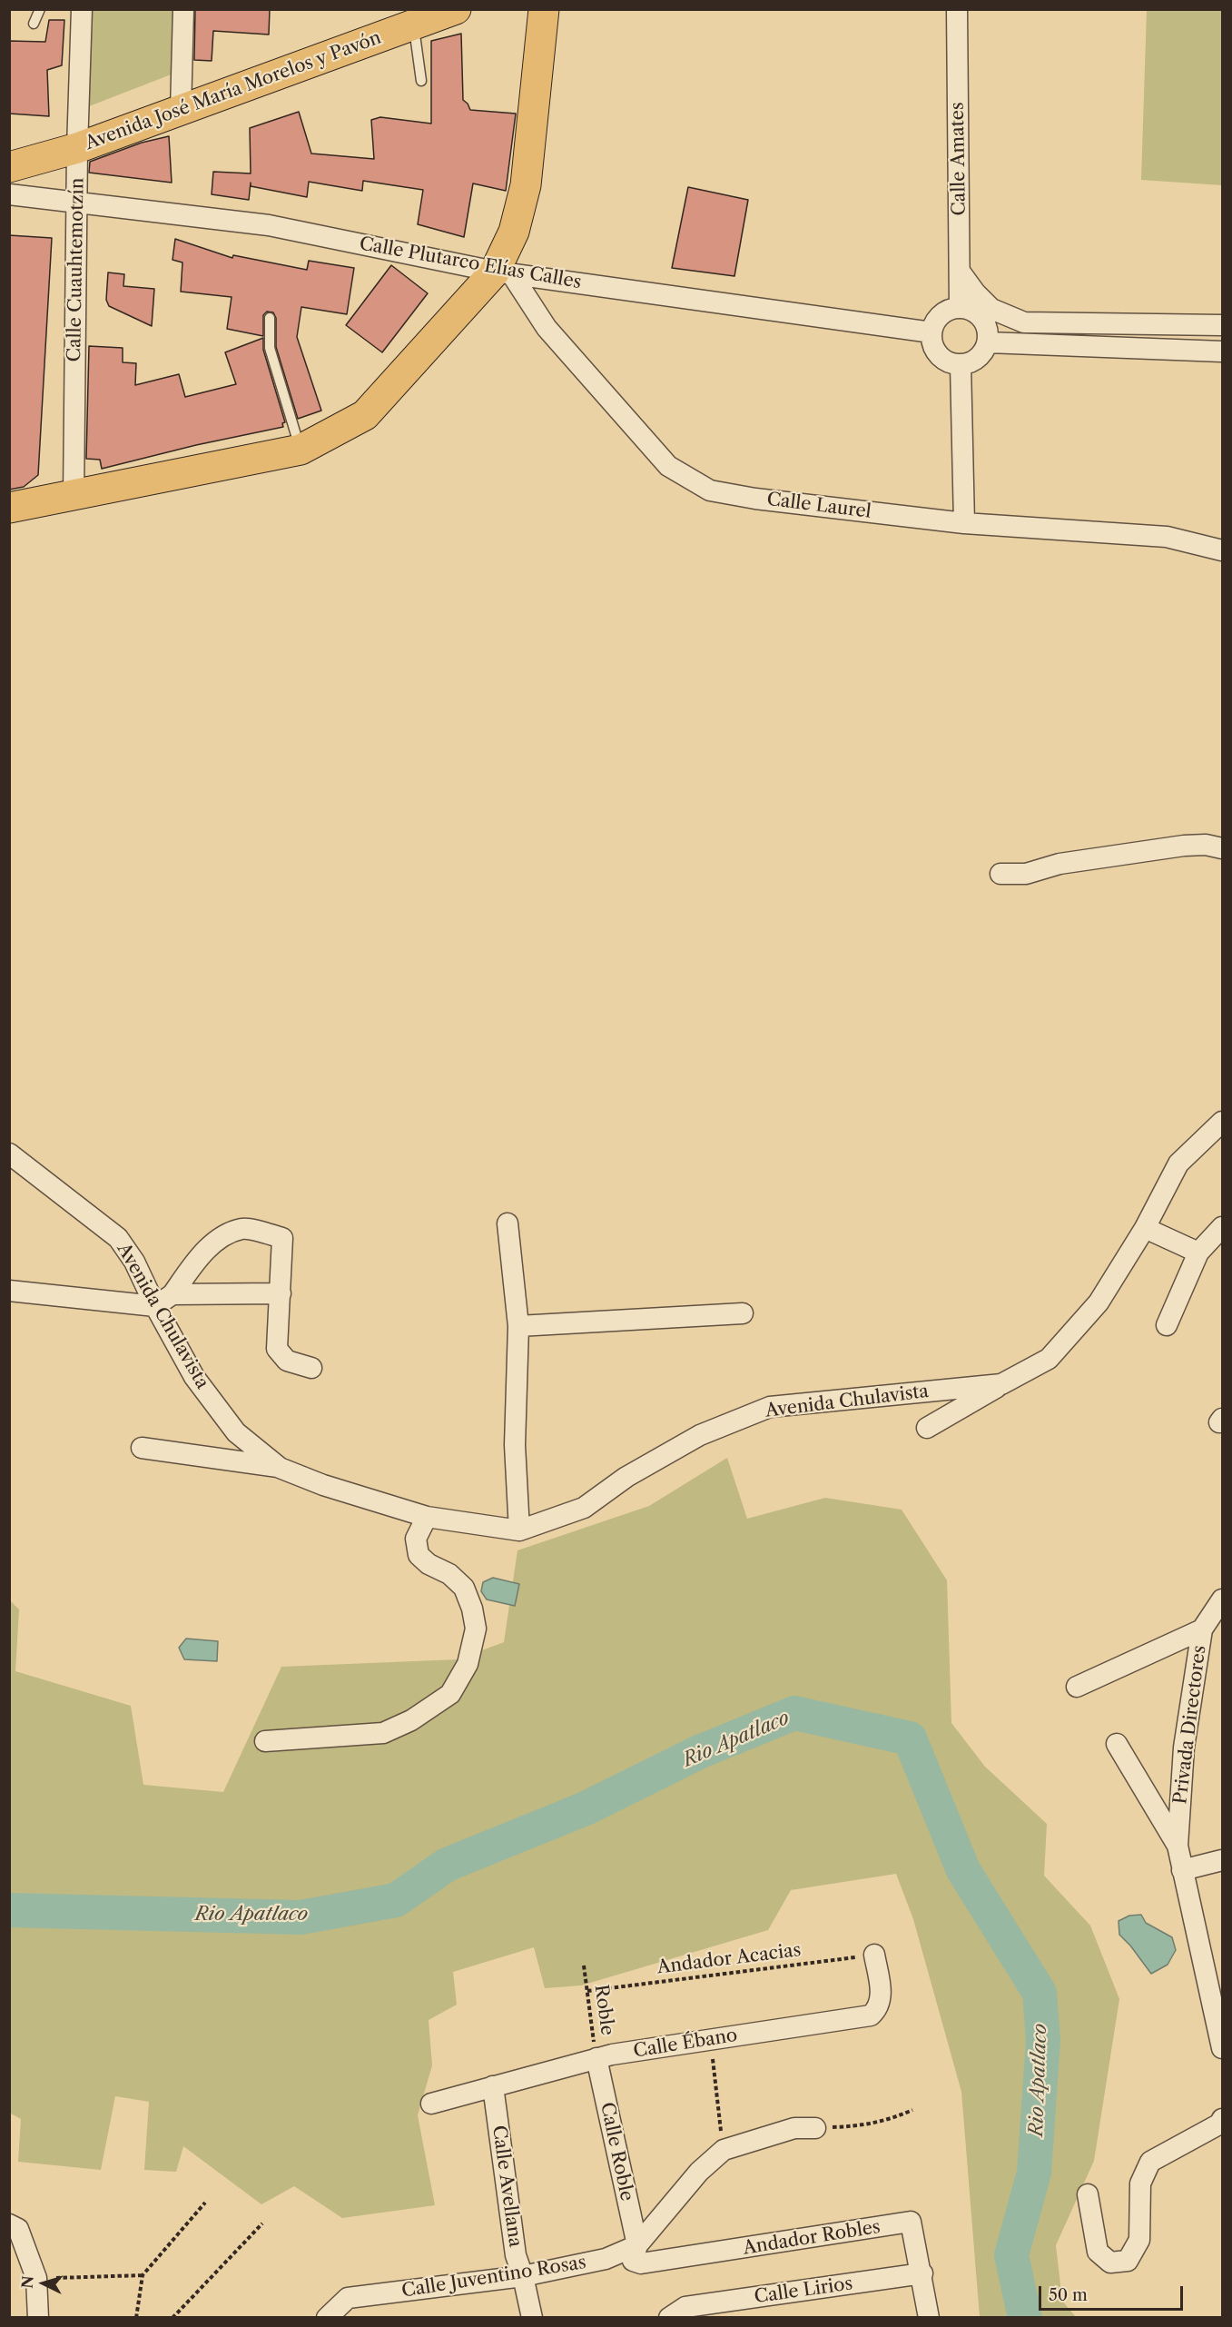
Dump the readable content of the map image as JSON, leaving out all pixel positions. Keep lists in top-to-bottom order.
{
  "streets": {
    "main road": ["Avenida José María Morelos y Pavón"],
    "street": [
      "Calle Amates",
      "Calle Plutarco Elías Calles",
      "Calle Cuauhtemotzín",
      "Calle Laurel",
      "Avenida Chulavista",
      "Privada Directores",
      "Calle Ébano",
      "Calle Roble",
      "Calle Avellana",
      "Andador Robles",
      "Calle Juventino Rosas",
      "Calle Lirios"
    ],
    "path": ["Andador Acacias", "Roble"]
  },
  "crossings": [
    ["Avenida José María Morelos y Pavón", "Calle Cuauhtemotzín"],
    ["Calle Amates", "Calle Plutarco Elías Calles"],
    ["Calle Plutarco Elías Calles", "Calle Cuauhtemotzín"],
    ["Calle Plutarco Elías Calles", "Calle Laurel"],
    ["Andador Acacias", "Roble"],
    ["Andador Acacias", "Calle Ébano"],
    ["Roble", "Calle Ébano"],
    ["Roble", "Calle Roble"],
    ["Calle Ébano", "Calle Roble"],
    ["Calle Ébano", "Calle Avellana"],
    ["Calle Roble", "Andador Robles"],
    ["Calle Roble", "Calle Juventino Rosas"],
    ["Calle Avellana", "Calle Juventino Rosas"],
    ["Andador Robles", "Calle Juventino Rosas"],
    ["Andador Robles", "Calle Lirios"]
  ],
  "water": ["Rio Apatlaco"],
  "scale_bar": "50 m",
  "north": "left"
}
